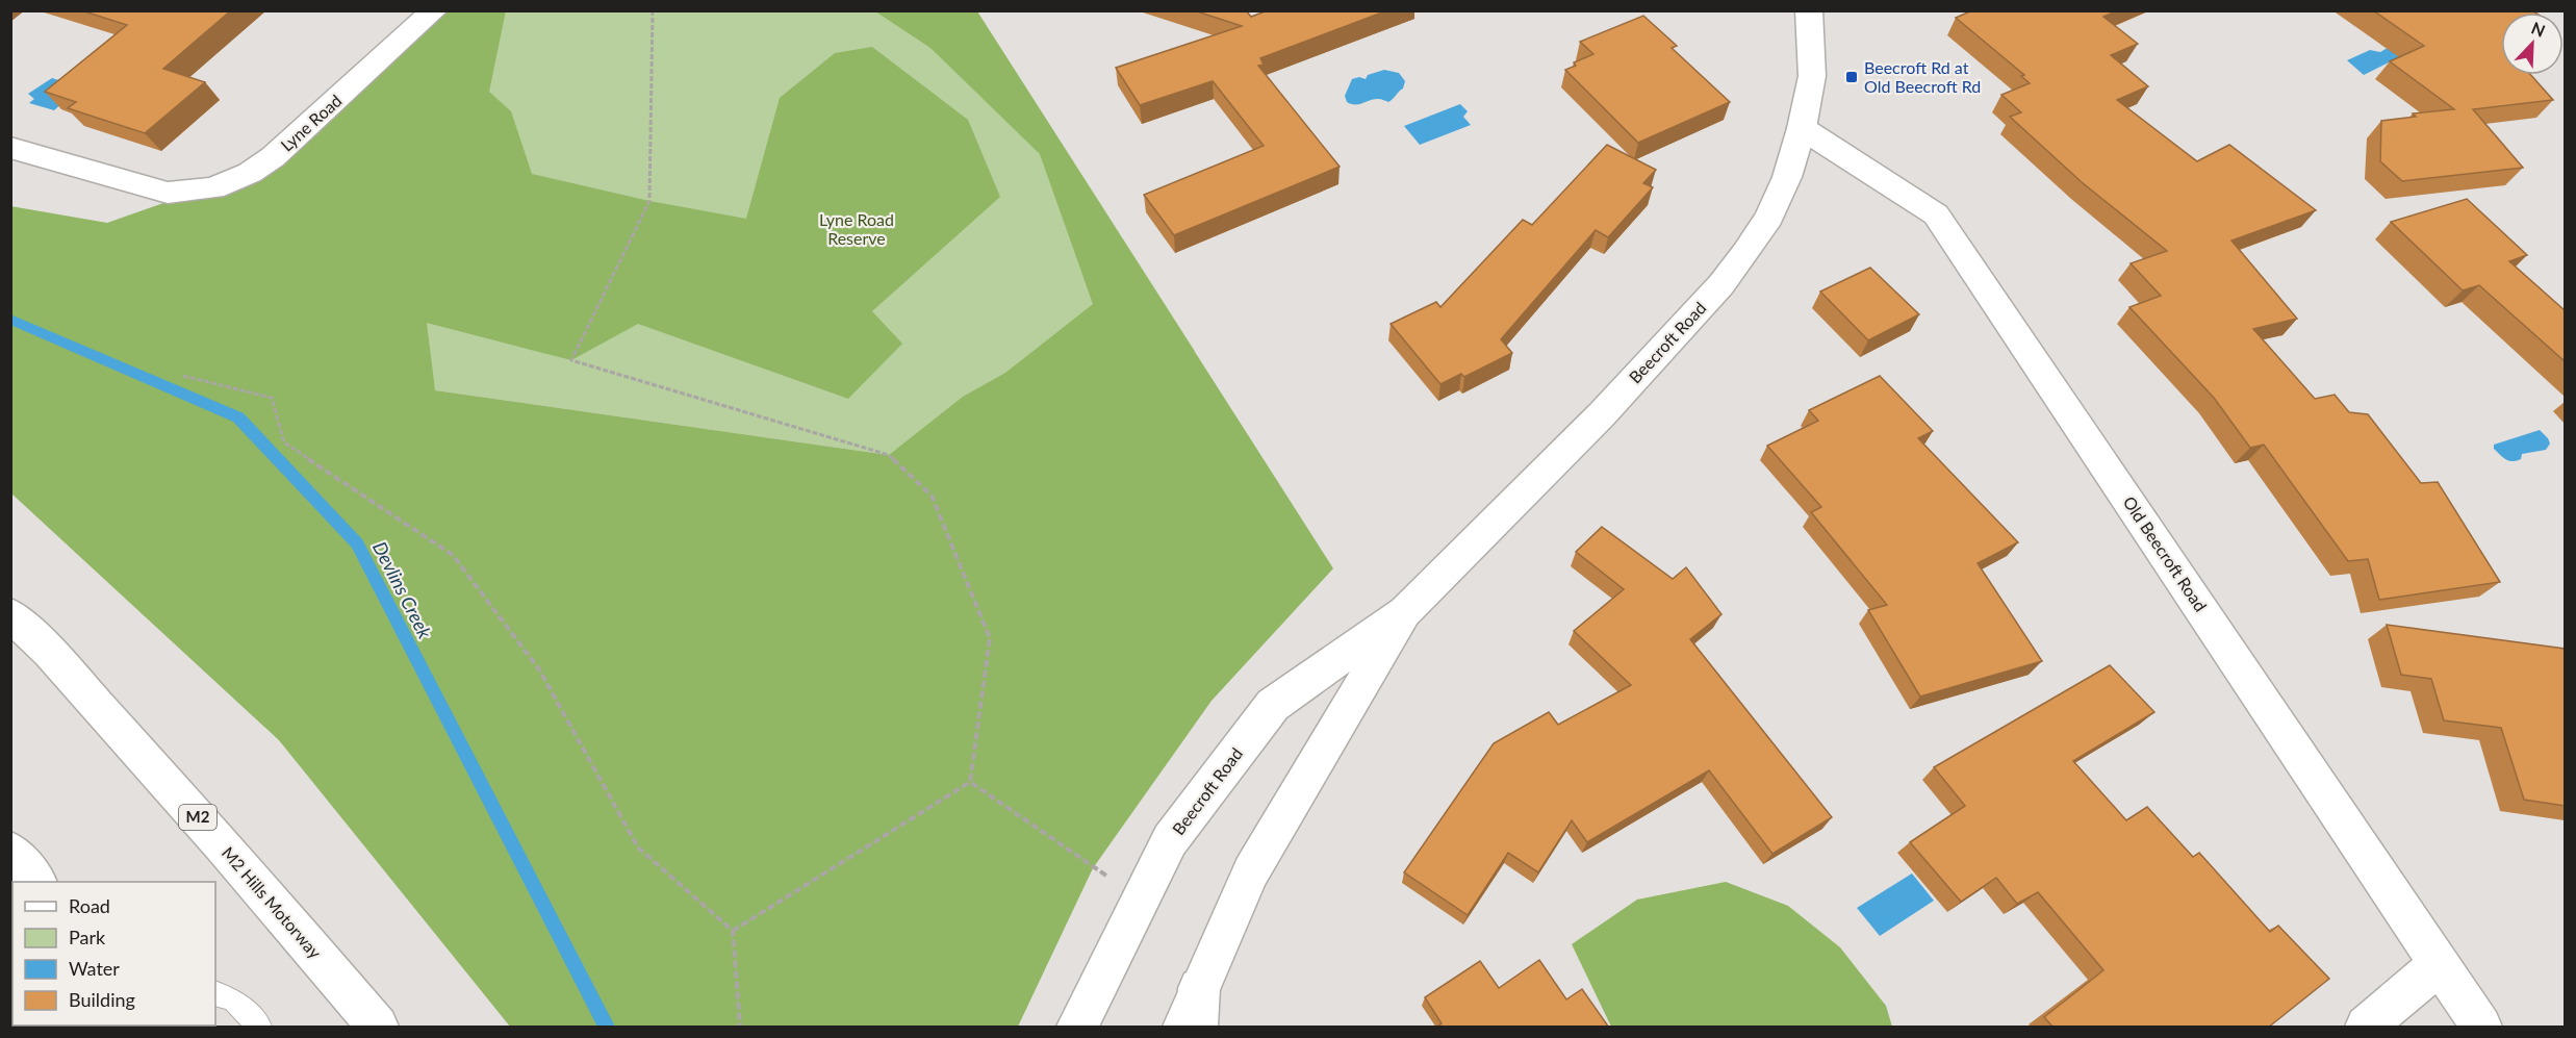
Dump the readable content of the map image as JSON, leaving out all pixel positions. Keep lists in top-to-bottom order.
{
  "streets": {
    "main road": [
      "Lyne Road",
      "Beecroft Road",
      "Old Beecroft Road",
      "M2",
      "M2 Hills Motorway"
    ]
  },
  "crossings": [
    ["Beecroft Road", "Old Beecroft Road"]
  ],
  "water": ["Devlins Creek"],
  "parks": ["Lyne Road Reserve"],
  "places": {
    "transit": ["Beecroft Rd at Old Beecroft Rd"]
  },
  "legend": [
    "Road",
    "Park",
    "Water",
    "Building"
  ],
  "north": "top right"
}
